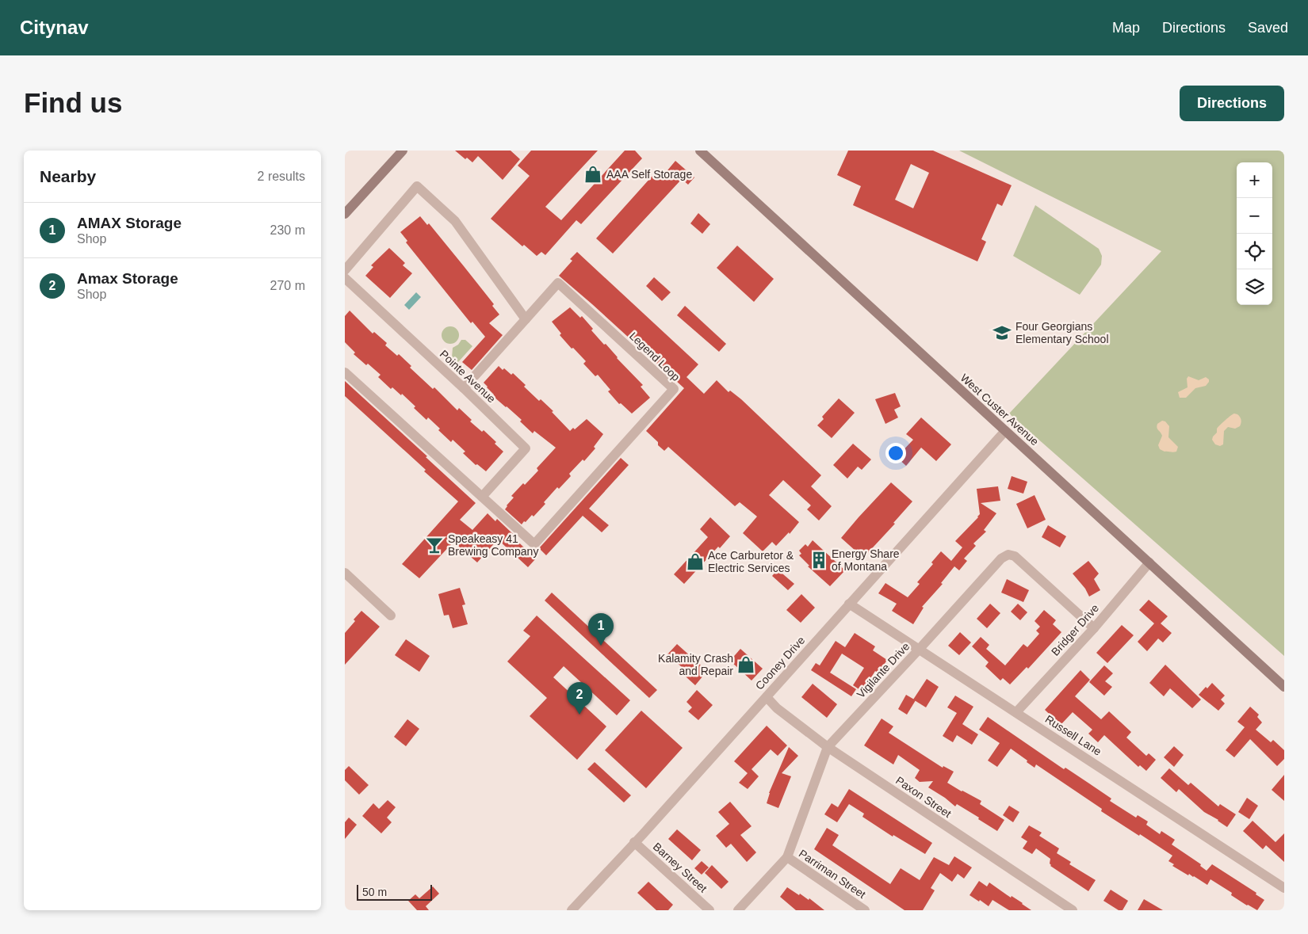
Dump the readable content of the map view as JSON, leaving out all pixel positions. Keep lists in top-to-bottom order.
{
  "streets": {
    "main road": ["West Custer Avenue"],
    "street": [
      "Legend Loop",
      "Pointe Avenue",
      "Bridger Drive",
      "Cooney Drive",
      "Vigilante Drive",
      "Russell Lane",
      "Paxon Street",
      "Barney Street",
      "Parriman Street"
    ]
  },
  "crossings": [
    ["Legend Loop", "Pointe Avenue"],
    ["West Custer Avenue", "Bridger Drive"],
    ["West Custer Avenue", "Cooney Drive"],
    ["Bridger Drive", "Vigilante Drive"],
    ["Bridger Drive", "Russell Lane"],
    ["Cooney Drive", "Russell Lane"],
    ["Cooney Drive", "Paxon Street"],
    ["Cooney Drive", "Barney Street"],
    ["Vigilante Drive", "Russell Lane"],
    ["Vigilante Drive", "Paxon Street"],
    ["Vigilante Drive", "Parriman Street"]
  ],
  "places": {
    "shop": ["AAA Self Storage", "Ace Carburetor & Electric Services", "Kalamity Crash and Repair"],
    "school or university": ["Four Georgians Elementary School"],
    "bar": ["Speakeasy 41 Brewing Company"],
    "building": ["Energy Share of Montana"]
  },
  "scale_bar": "50 m",
  "page": {
    "header": "Citynav",
    "nav": ["Map", "Directions", "Saved"],
    "buttons": "Directions",
    "title": "Find us",
    "heading": ["Nearby", "2 results"],
    "map_buttons": ["+", "−"],
    "list": [
      {
        "mark": "1",
        "name": "AMAX Storage",
        "note": "Shop",
        "value": "230 m"
      },
      {
        "mark": "2",
        "name": "Amax Storage",
        "note": "Shop",
        "value": "270 m"
      }
    ],
    "pins": ["1", "2"],
    "scale": "50 m"
  }
}
